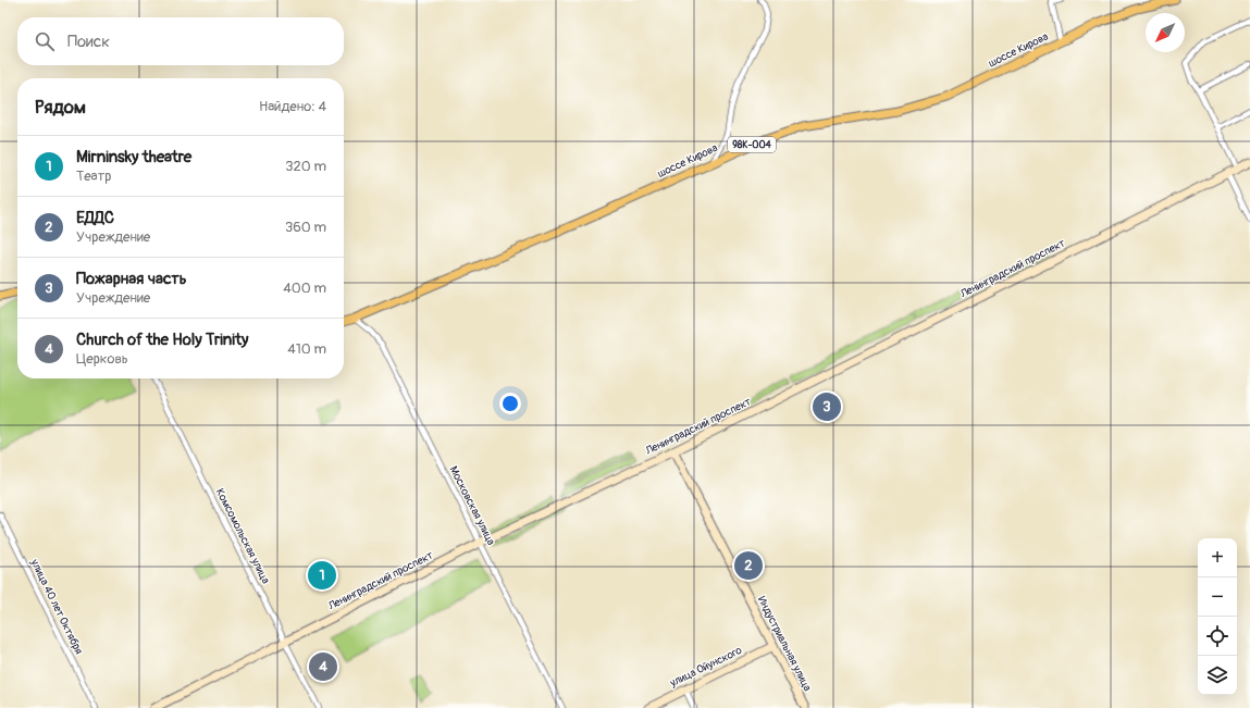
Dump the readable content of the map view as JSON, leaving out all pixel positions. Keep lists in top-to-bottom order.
{
  "streets": {
    "main road": [
      "шоссе Кирова",
      "98К-004",
      "Ленинградский проспект",
      "Индустриальная улица",
      "улица Ойунского"
    ],
    "street": ["Московская улица", "Комсомольская улица", "улица 40 лет Октября"]
  },
  "crossings": [
    ["шоссе Кирова", "Московская улица"],
    ["Ленинградский проспект", "Московская улица"],
    ["Ленинградский проспект", "Комсомольская улица"],
    ["Ленинградский проспект", "Индустриальная улица"],
    ["Индустриальная улица", "улица Ойунского"]
  ],
  "north": "bottom left",
  "page": {
    "search": "Поиск",
    "heading": ["Рядом", "Найдено: 4"],
    "list": [
      {
        "mark": "1",
        "name": "Mirninsky theatre",
        "note": "Театр",
        "value": "320 m"
      },
      {
        "mark": "2",
        "name": "ЕДДС",
        "note": "Учреждение",
        "value": "360 m"
      },
      {
        "mark": "3",
        "name": "Пожарная часть",
        "note": "Учреждение",
        "value": "400 m"
      },
      {
        "mark": "4",
        "name": "Church of the Holy Trinity",
        "note": "Церковь",
        "value": "410 m"
      }
    ],
    "pins": [
      "3",
      "2",
      "1",
      "4"
    ],
    "map_buttons": ["+", "−"]
  }
}
